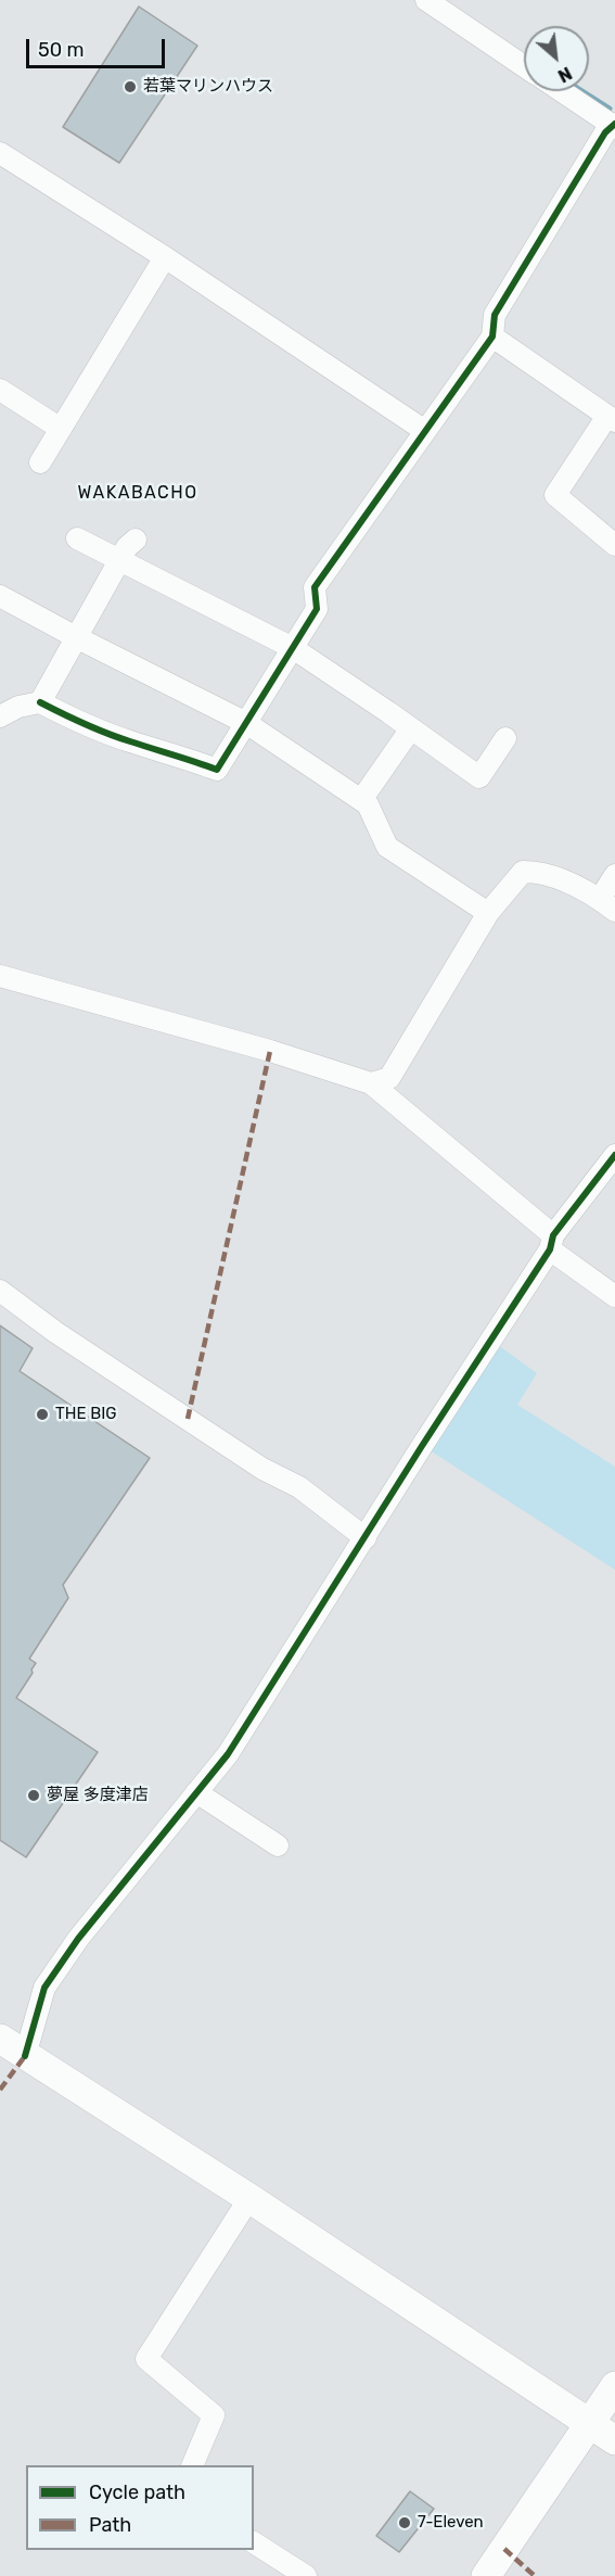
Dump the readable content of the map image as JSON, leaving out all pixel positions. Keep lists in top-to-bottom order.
{
  "districts": ["WAKABACHO"],
  "places": [
    "若葉マリンハウス",
    "THE BIG",
    "夢屋 多度津店",
    "7-Eleven"
  ],
  "legend": ["Cycle path", "Path"],
  "scale_bar": "50 m",
  "north": "bottom right"
}
